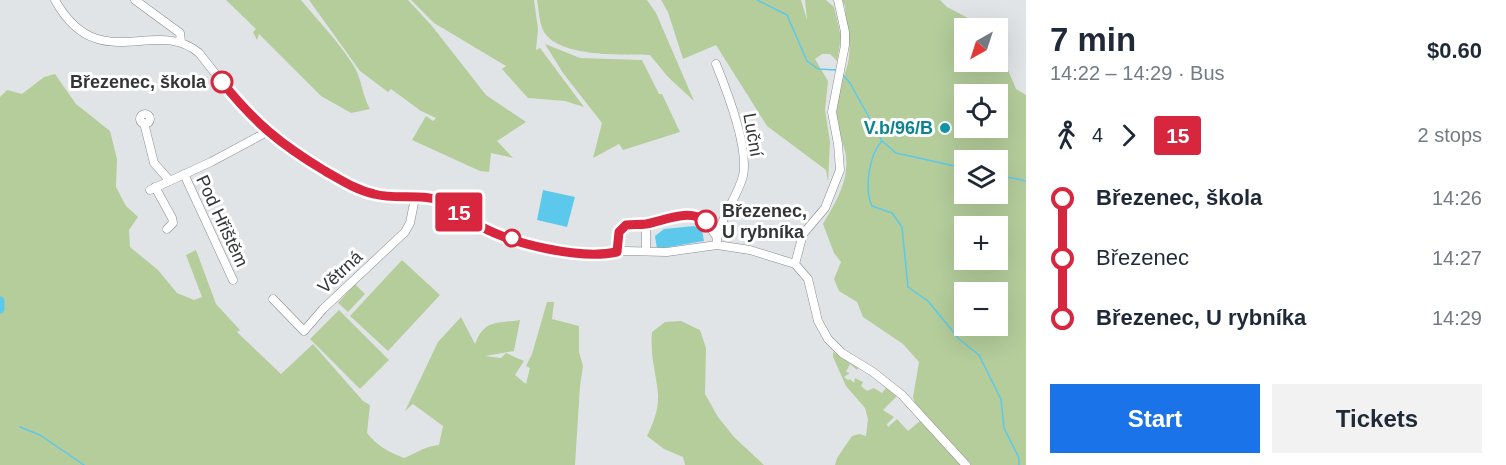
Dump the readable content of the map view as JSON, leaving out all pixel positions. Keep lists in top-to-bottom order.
{
  "streets": {
    "street": ["Luční", "Pod Hřištěm", "Větrná"]
  },
  "places": ["Březenec, škola", "V.b/96/B", "Březenec, U rybníka"],
  "lines": ["bus line 15"],
  "north": "bottom left",
  "page": {
    "on_map": "15",
    "heading": ["7 min", "14:22 – 14:29 · Bus", "$0.60"],
    "map_buttons": ["+", "−"],
    "legs": ["4", "15", "2 stops"],
    "list": [
      {
        "name": "Březenec, škola",
        "value": "14:26"
      },
      {
        "name": "Březenec",
        "value": "14:27"
      },
      {
        "name": "Březenec, U rybníka",
        "value": "14:29"
      }
    ],
    "buttons": ["Start", "Tickets"]
  }
}
